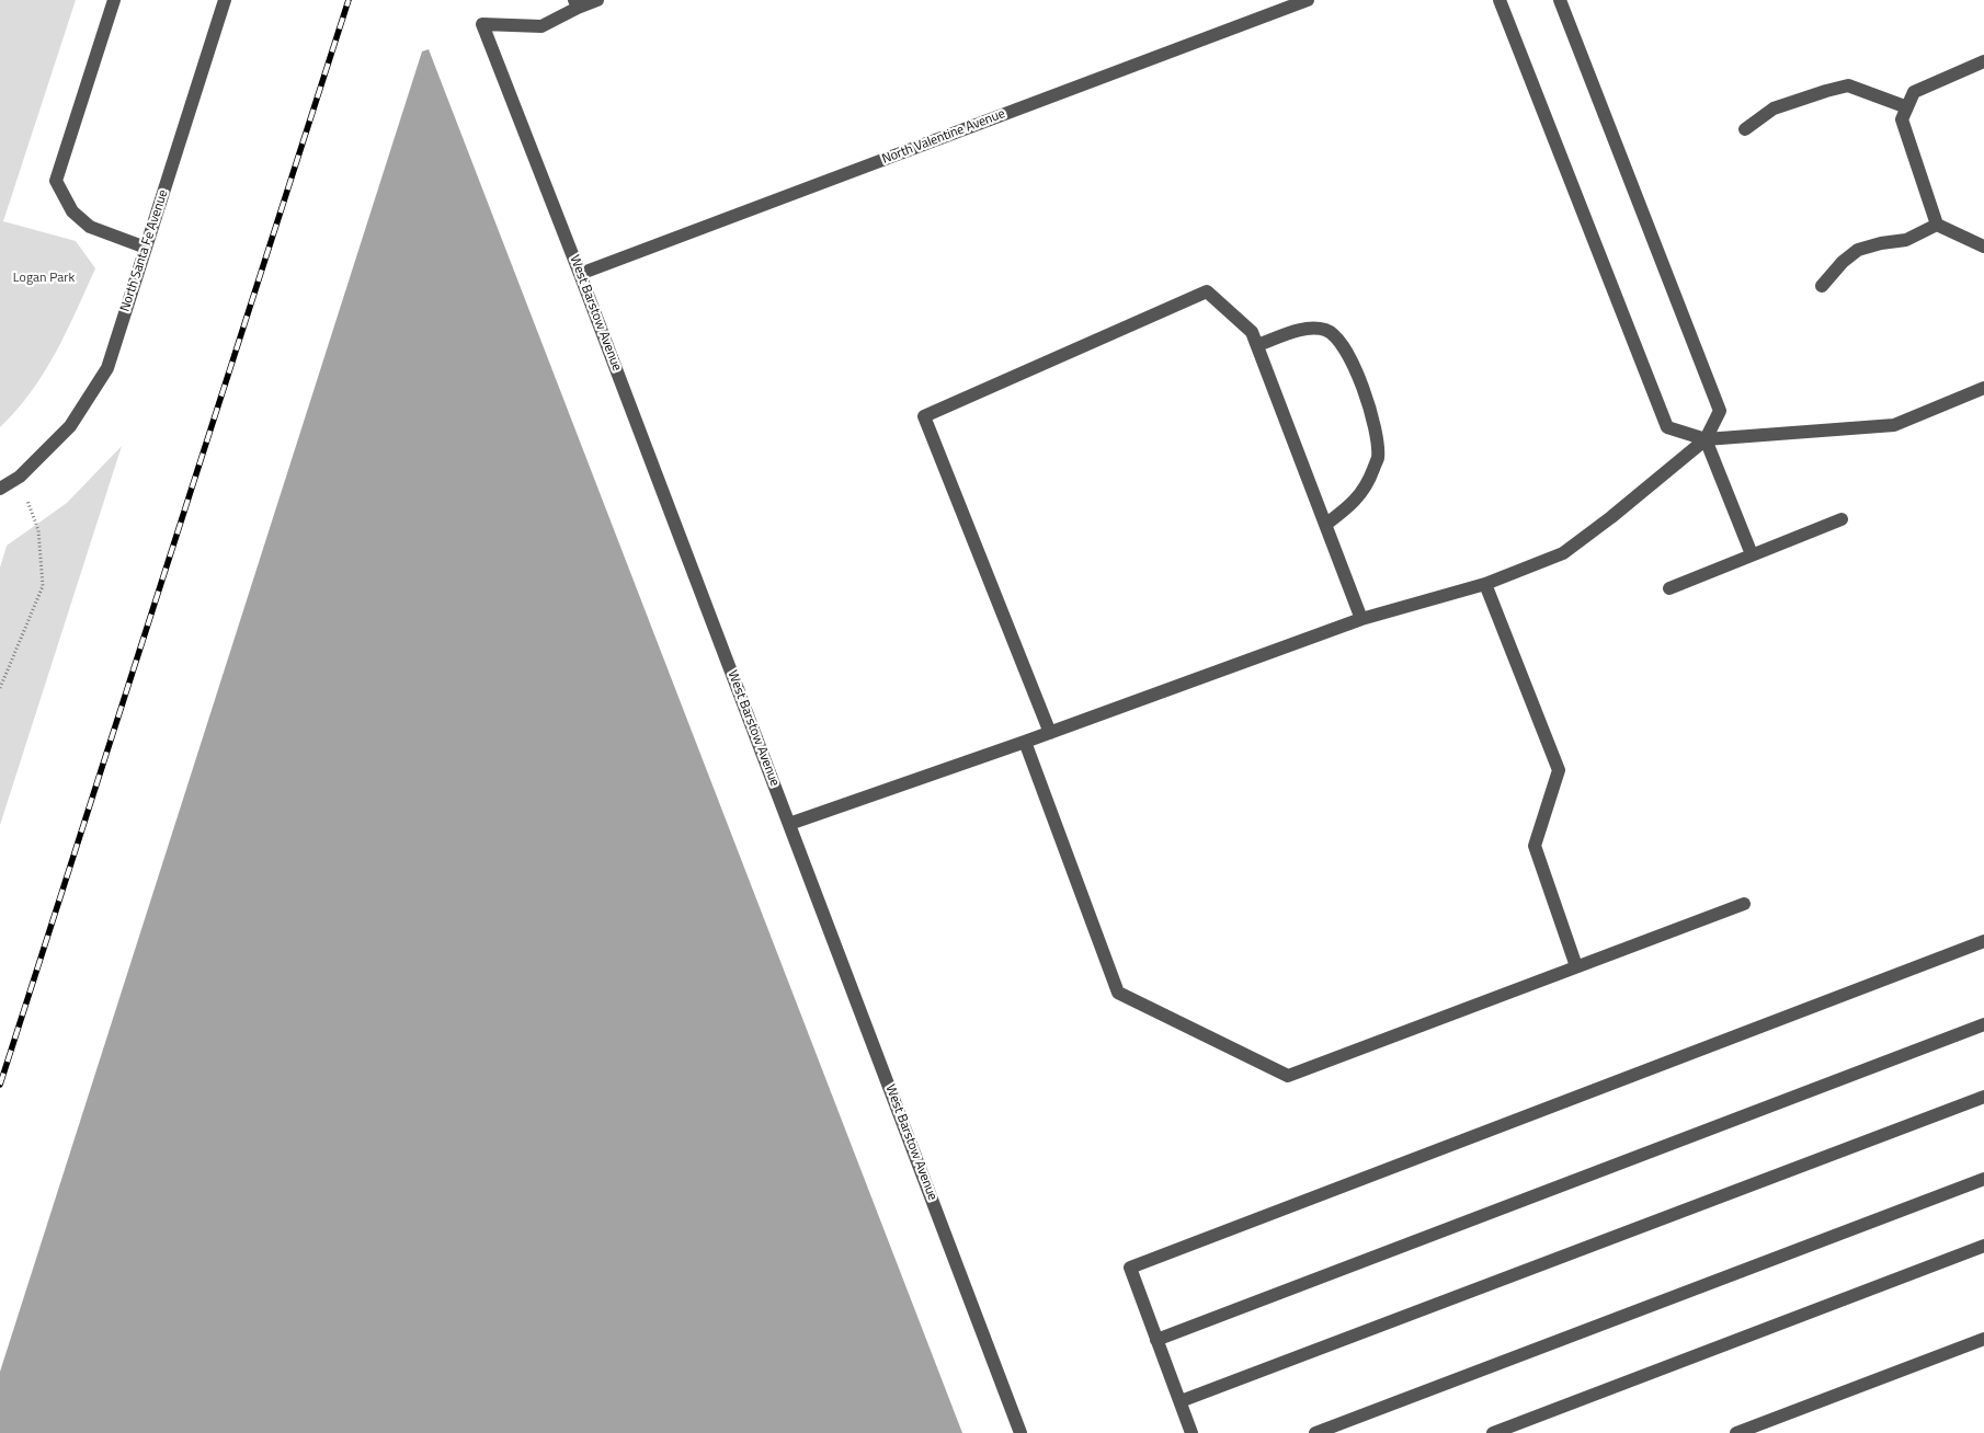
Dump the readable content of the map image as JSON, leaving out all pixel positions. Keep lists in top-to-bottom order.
{
  "streets": {
    "street": ["North Valentine Avenue", "North Santa Fe Avenue", "West Barstow Avenue"]
  },
  "crossings": [
    ["North Valentine Avenue", "West Barstow Avenue"]
  ],
  "parks": ["Logan Park"]
}
